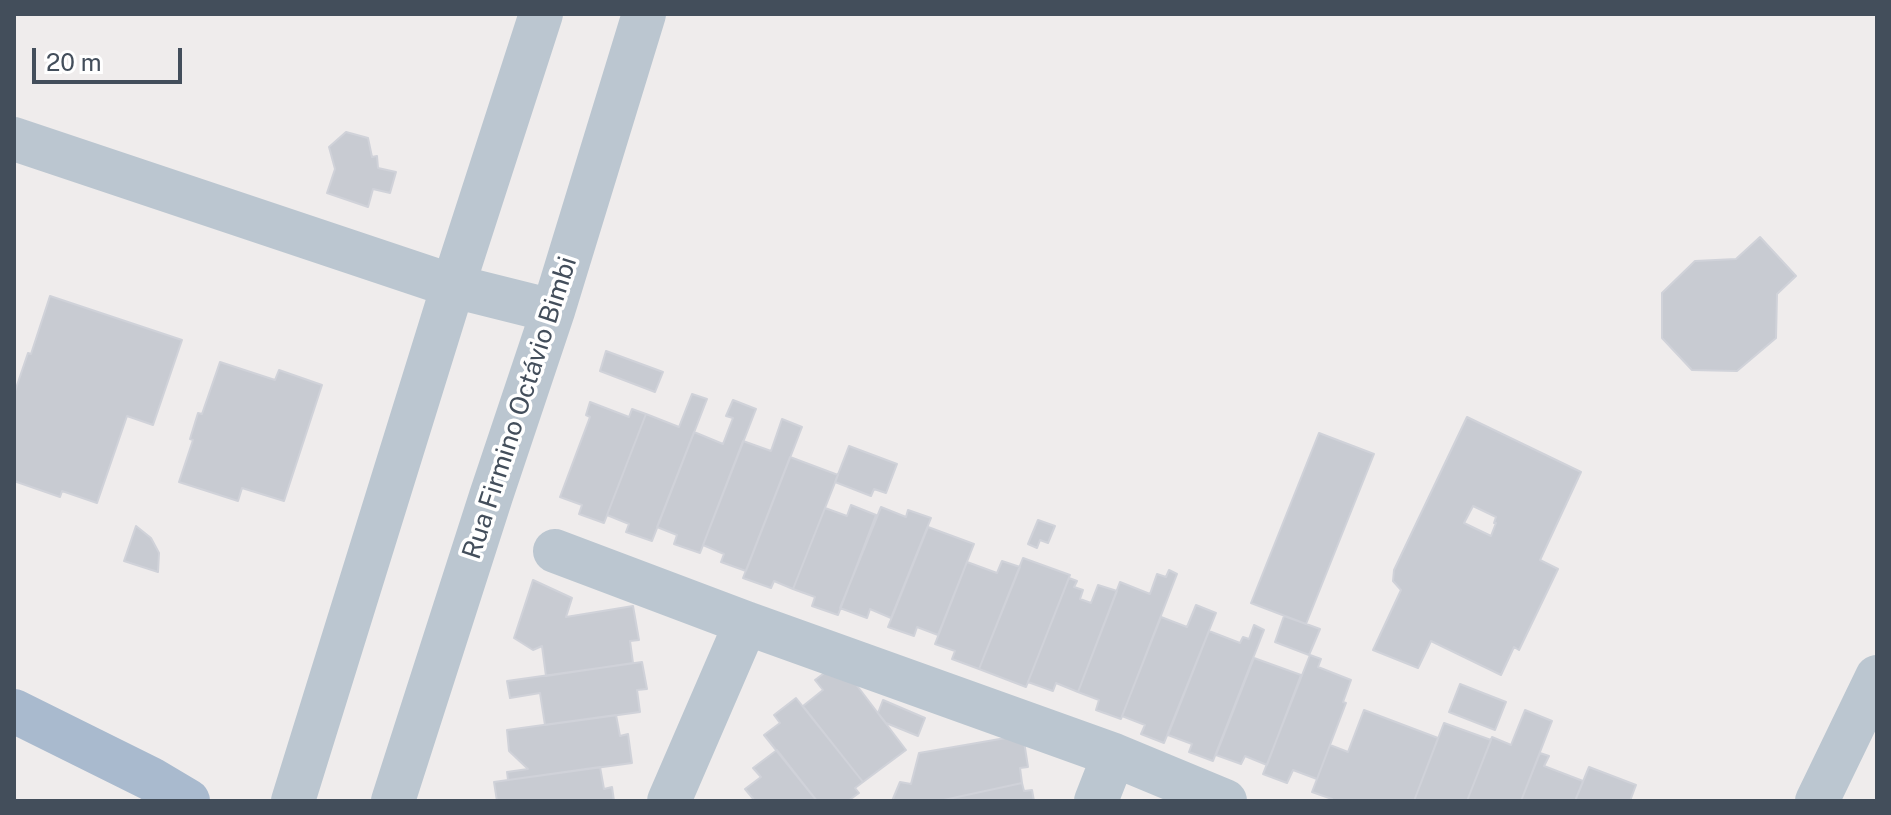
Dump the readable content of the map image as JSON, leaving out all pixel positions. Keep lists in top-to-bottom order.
{
  "streets": {
    "street": ["Rua Firmino Octávio Bimbi"]
  },
  "scale_bar": "20 m"
}
